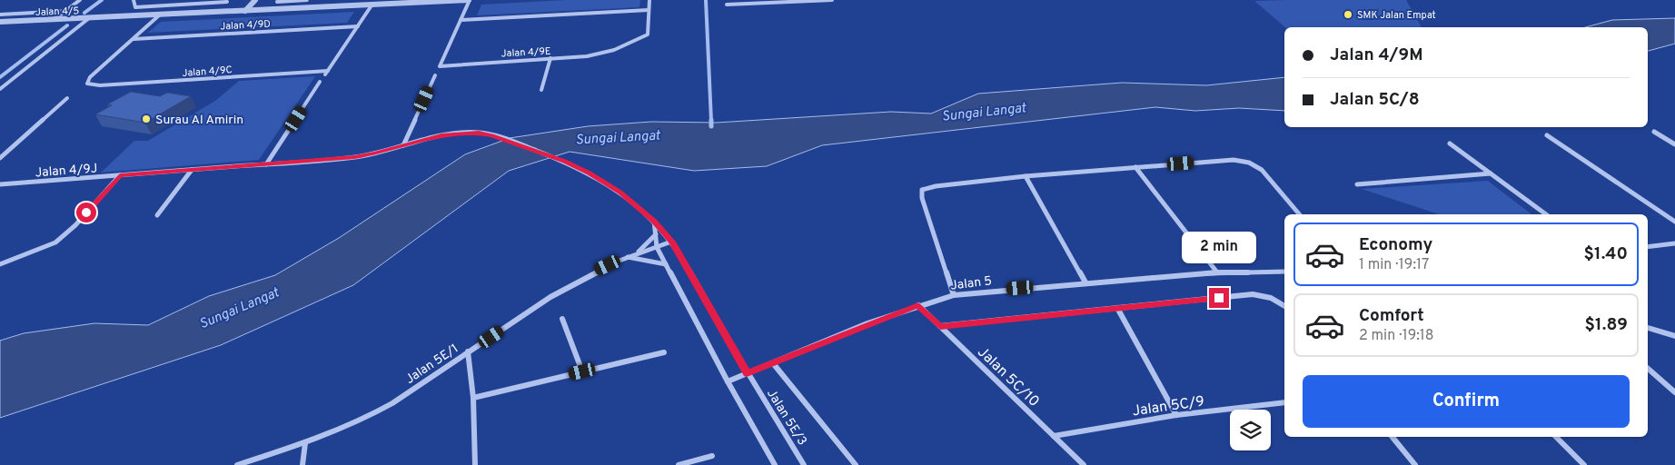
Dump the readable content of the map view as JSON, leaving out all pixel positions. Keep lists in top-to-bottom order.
{
  "streets": {
    "street": [
      "Jalan 4/5",
      "Jalan 4/9D",
      "Jalan 4/9E",
      "Jalan 4/9C",
      "Jalan 4/9J",
      "Jalan 5",
      "Jalan 5E/1",
      "Jalan 5C/10",
      "Jalan 5C/9",
      "Jalan 5E/3"
    ]
  },
  "crossings": [
    ["Jalan 4/5", "Jalan 4/9E"],
    ["Jalan 4/9D", "Jalan 4/9C"],
    ["Jalan 4/9J", "Jalan 5E/3"],
    ["Jalan 5", "Jalan 5C/10"],
    ["Jalan 5", "Jalan 5E/3"],
    ["Jalan 5E/1", "Jalan 5E/3"],
    ["Jalan 5C/10", "Jalan 5C/9"]
  ],
  "water": ["Sungai Langat"],
  "places": ["SMK Jalan Empat", "Surau Al Amirin"],
  "page": {
    "banner": ["Jalan 4/9M", "Jalan 5C/8"],
    "list": [
      {
        "name": "Economy",
        "note": "1 min · 19:17",
        "value": "$1.40"
      },
      {
        "name": "Comfort",
        "note": "2 min · 19:18",
        "value": "$1.89"
      }
    ],
    "bubble": "2 min",
    "buttons": "Confirm"
  }
}
